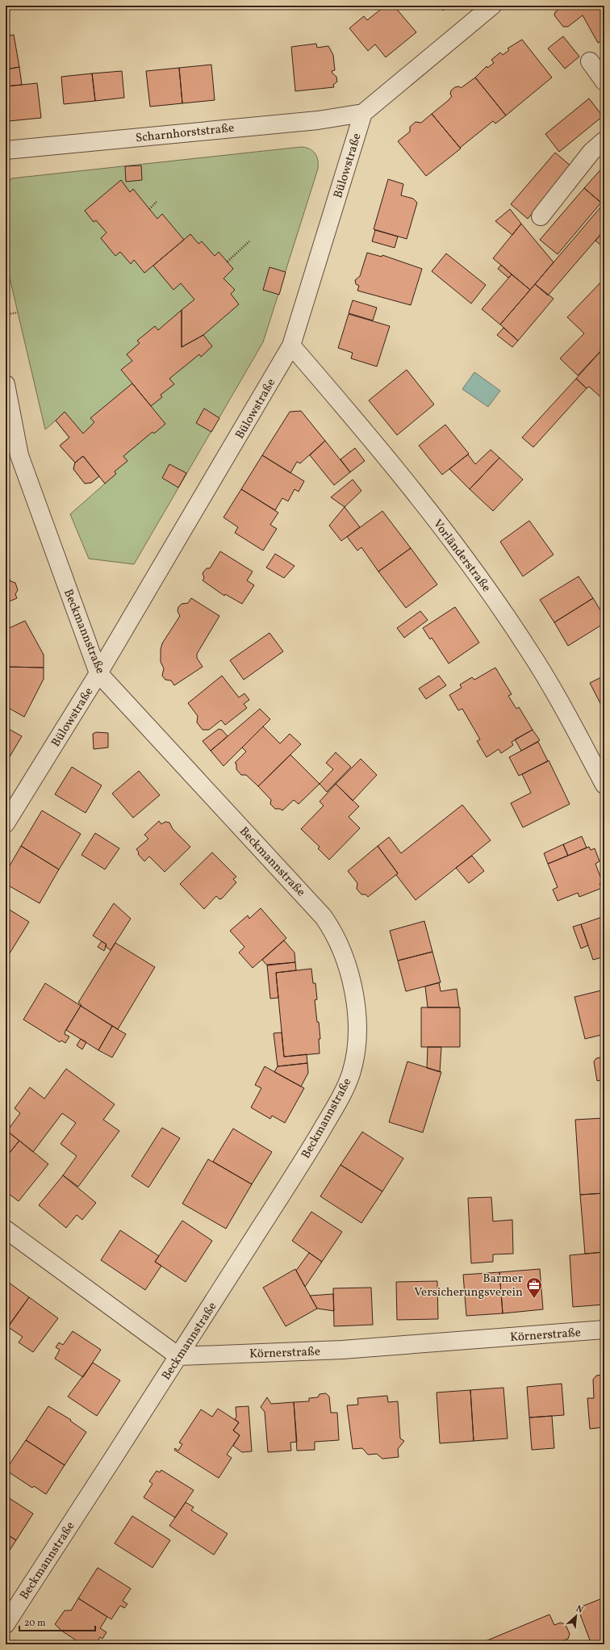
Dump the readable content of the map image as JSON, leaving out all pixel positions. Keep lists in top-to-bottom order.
{
  "streets": {
    "street": [
      "Scharnhorststraße",
      "Bülowstraße",
      "Vorländerstraße",
      "Beckmannstraße",
      "Körnerstraße"
    ]
  },
  "crossings": [
    ["Scharnhorststraße", "Bülowstraße"],
    ["Bülowstraße", "Vorländerstraße"],
    ["Bülowstraße", "Beckmannstraße"],
    ["Beckmannstraße", "Körnerstraße"]
  ],
  "places": {
    "office": ["Barmer Versicherungsverein"]
  },
  "scale_bar": "20 m",
  "north": "top right"
}
